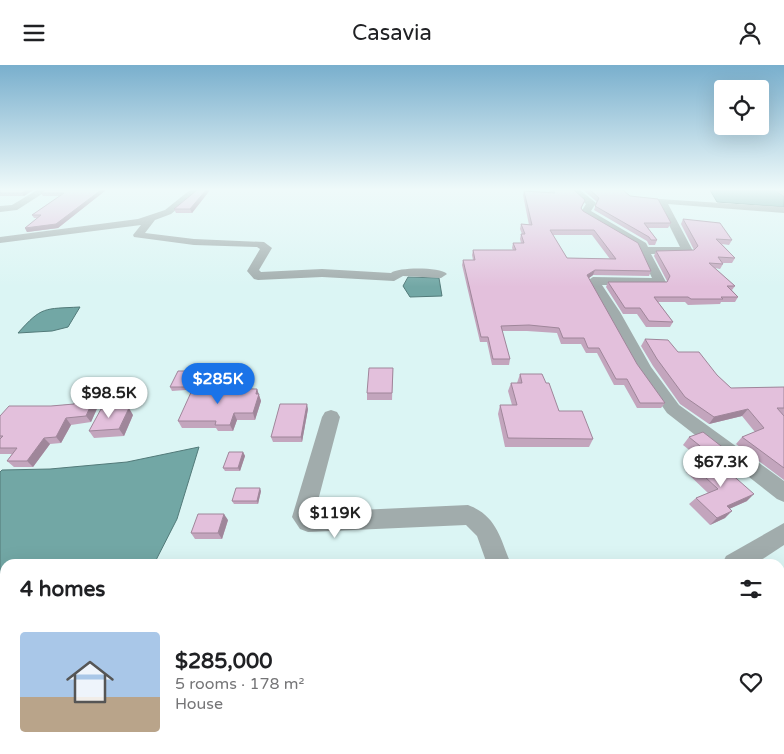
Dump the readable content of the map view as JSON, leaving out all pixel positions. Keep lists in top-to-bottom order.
{
  "page": {
    "header": "Casavia",
    "price": [
      "$285K",
      "$98.5K",
      "$67.3K",
      "$119K"
    ],
    "heading": "4 homes",
    "list": [
      {
        "name": "$285,000",
        "note": "5 rooms · 178 m² · House"
      }
    ]
  }
}
